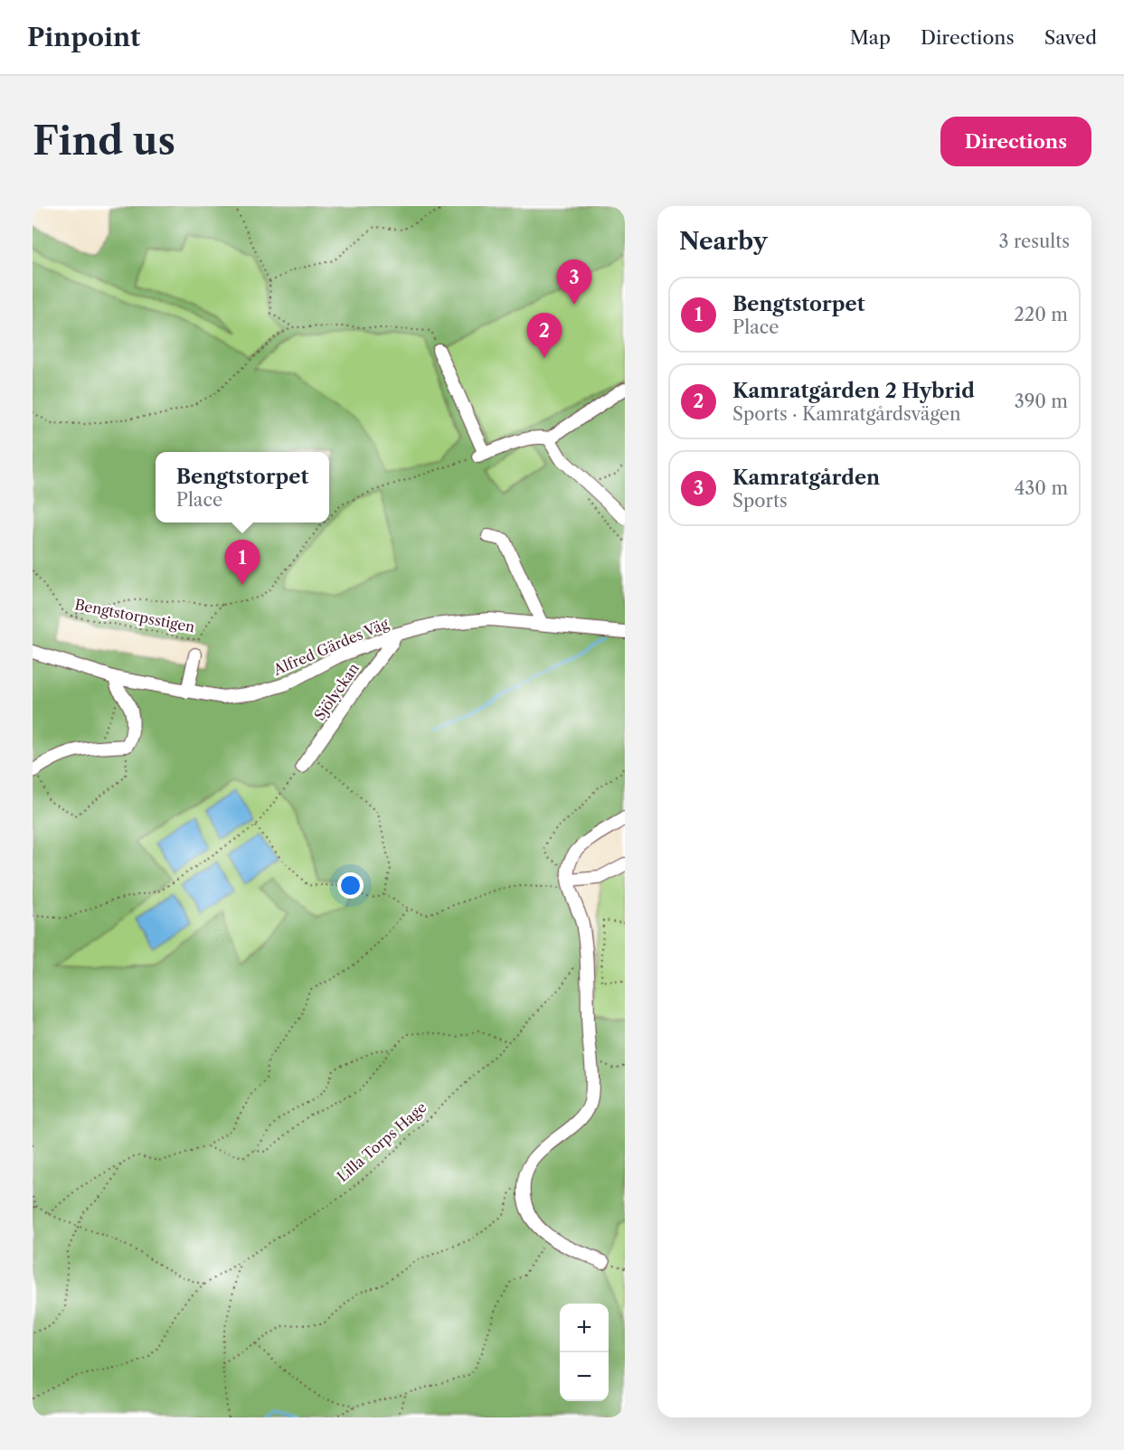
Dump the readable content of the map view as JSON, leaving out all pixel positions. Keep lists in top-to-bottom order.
{
  "streets": {
    "street": ["Alfred Gärdes Väg", "Sjölyckan"],
    "path": ["Bengtstorpsstigen", "Lilla Torps Hage"]
  },
  "crossings": [
    ["Alfred Gärdes Väg", "Sjölyckan"]
  ],
  "page": {
    "header": "Pinpoint",
    "nav": ["Map", "Directions", "Saved"],
    "buttons": "Directions",
    "title": "Find us",
    "heading": ["Nearby", "3 results"],
    "pins": ["3", "2", "1"],
    "list": [
      {
        "mark": "1",
        "name": "Bengtstorpet",
        "note": "Place",
        "value": "220 m"
      },
      {
        "mark": "2",
        "name": "Kamratgården 2 Hybrid",
        "note": "Sports · Kamratgårdsvägen",
        "value": "390 m"
      },
      {
        "mark": "3",
        "name": "Kamratgården",
        "note": "Sports",
        "value": "430 m"
      }
    ],
    "popup": ["Bengtstorpet", "Place"],
    "map_buttons": ["+", "−"]
  }
}
